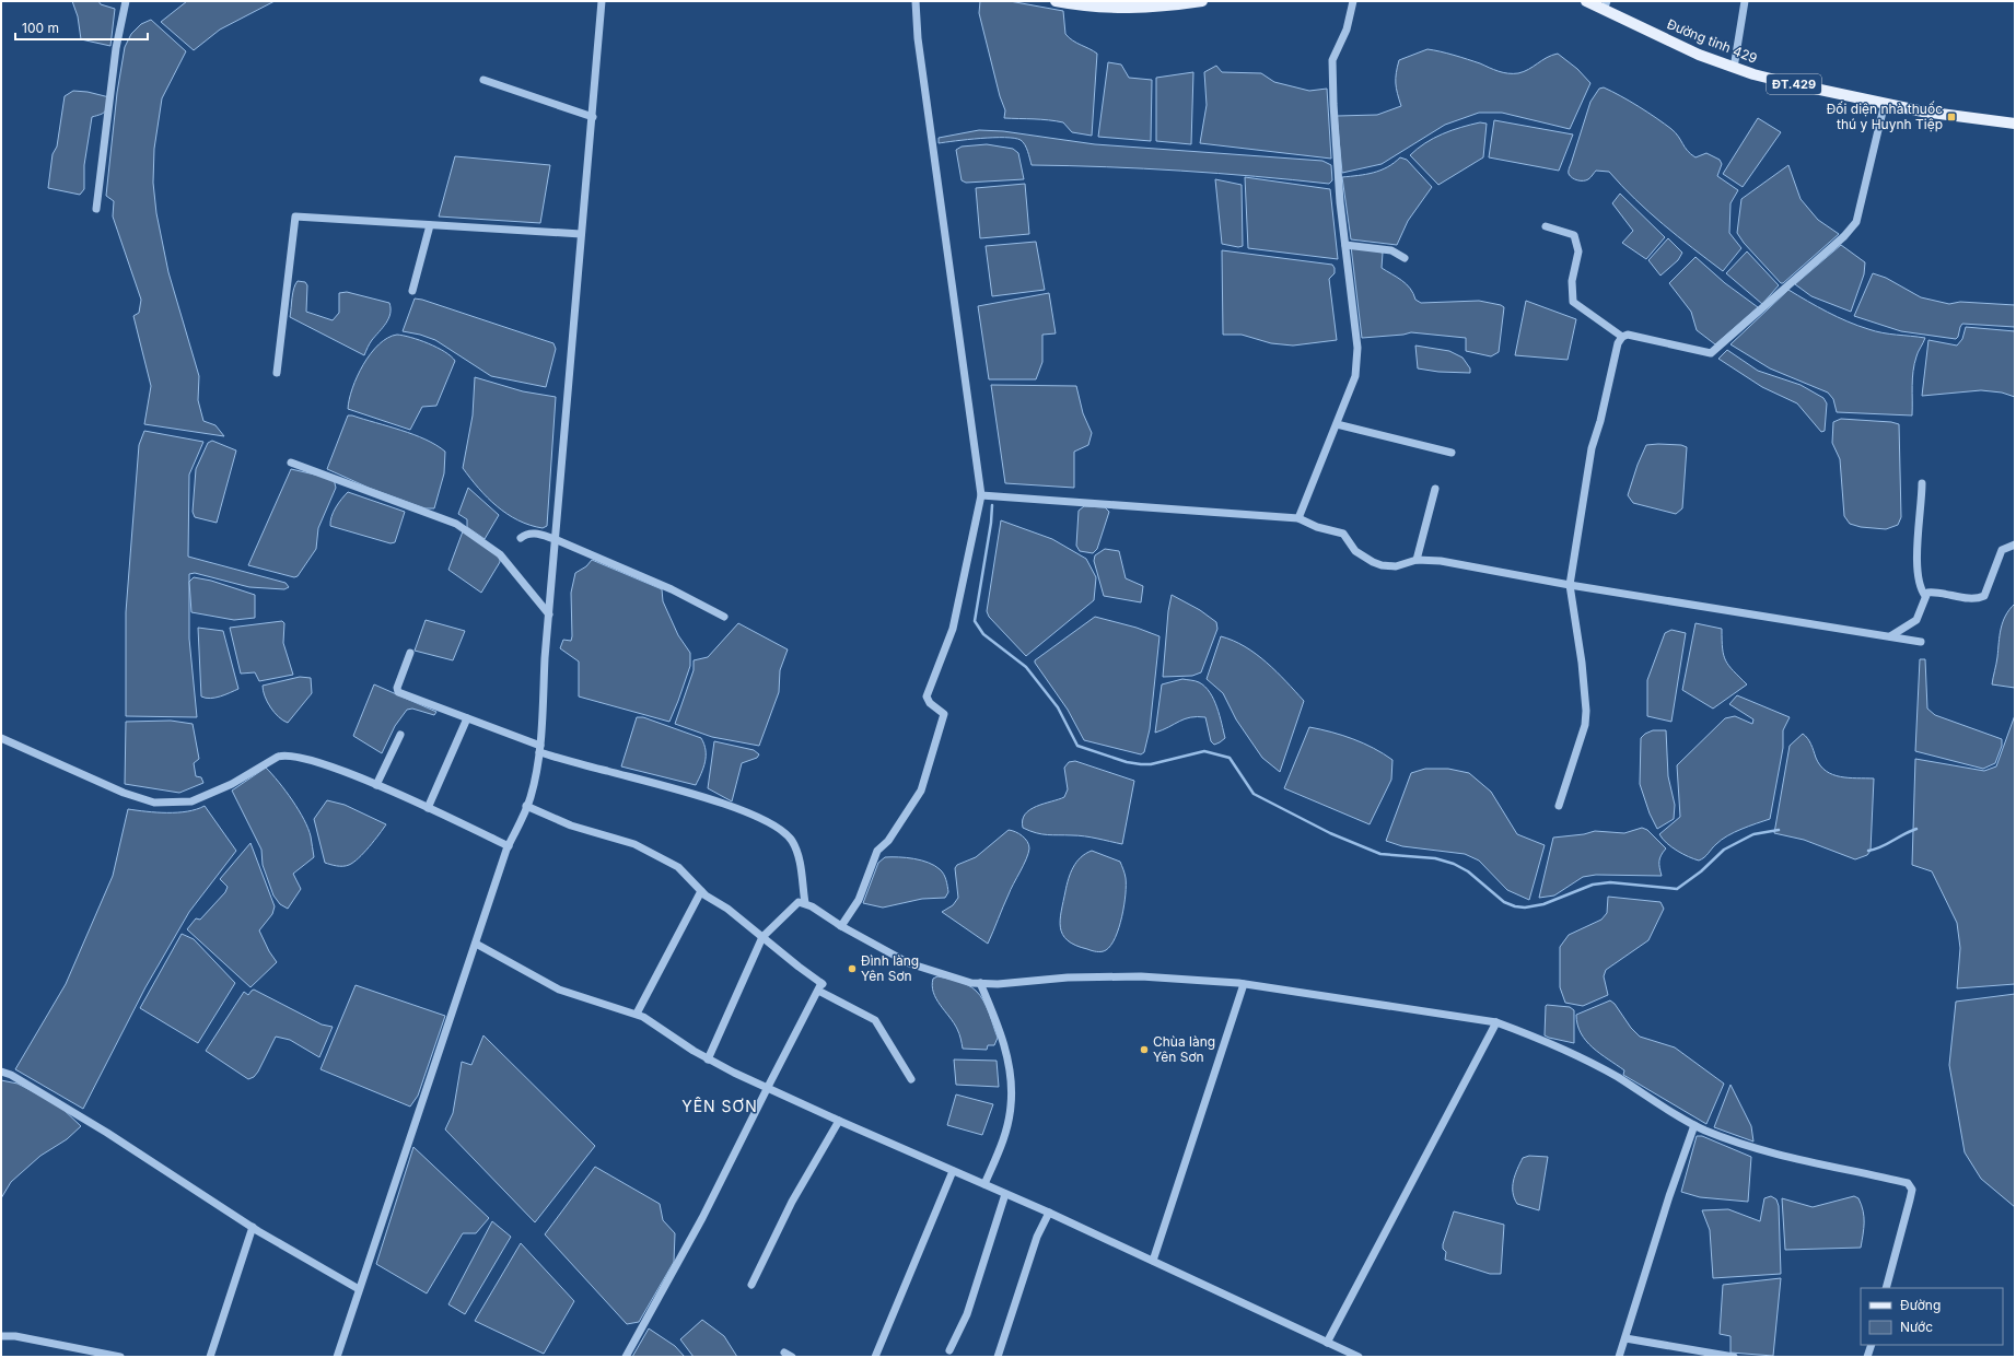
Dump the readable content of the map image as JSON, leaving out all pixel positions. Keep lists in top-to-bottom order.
{
  "streets": {
    "main road": ["Đường tỉnh 429", "ĐT.429"]
  },
  "districts": ["YÊN SƠN"],
  "places": {
    "transit": ["Đối diện nhà thuốc thú y Huynh Tiệp"],
    "other": ["Đình làng Yên Sơn", "Chùa làng Yên Sơn"]
  },
  "legend": ["Đường", "Nước"],
  "scale_bar": "100 m"
}
